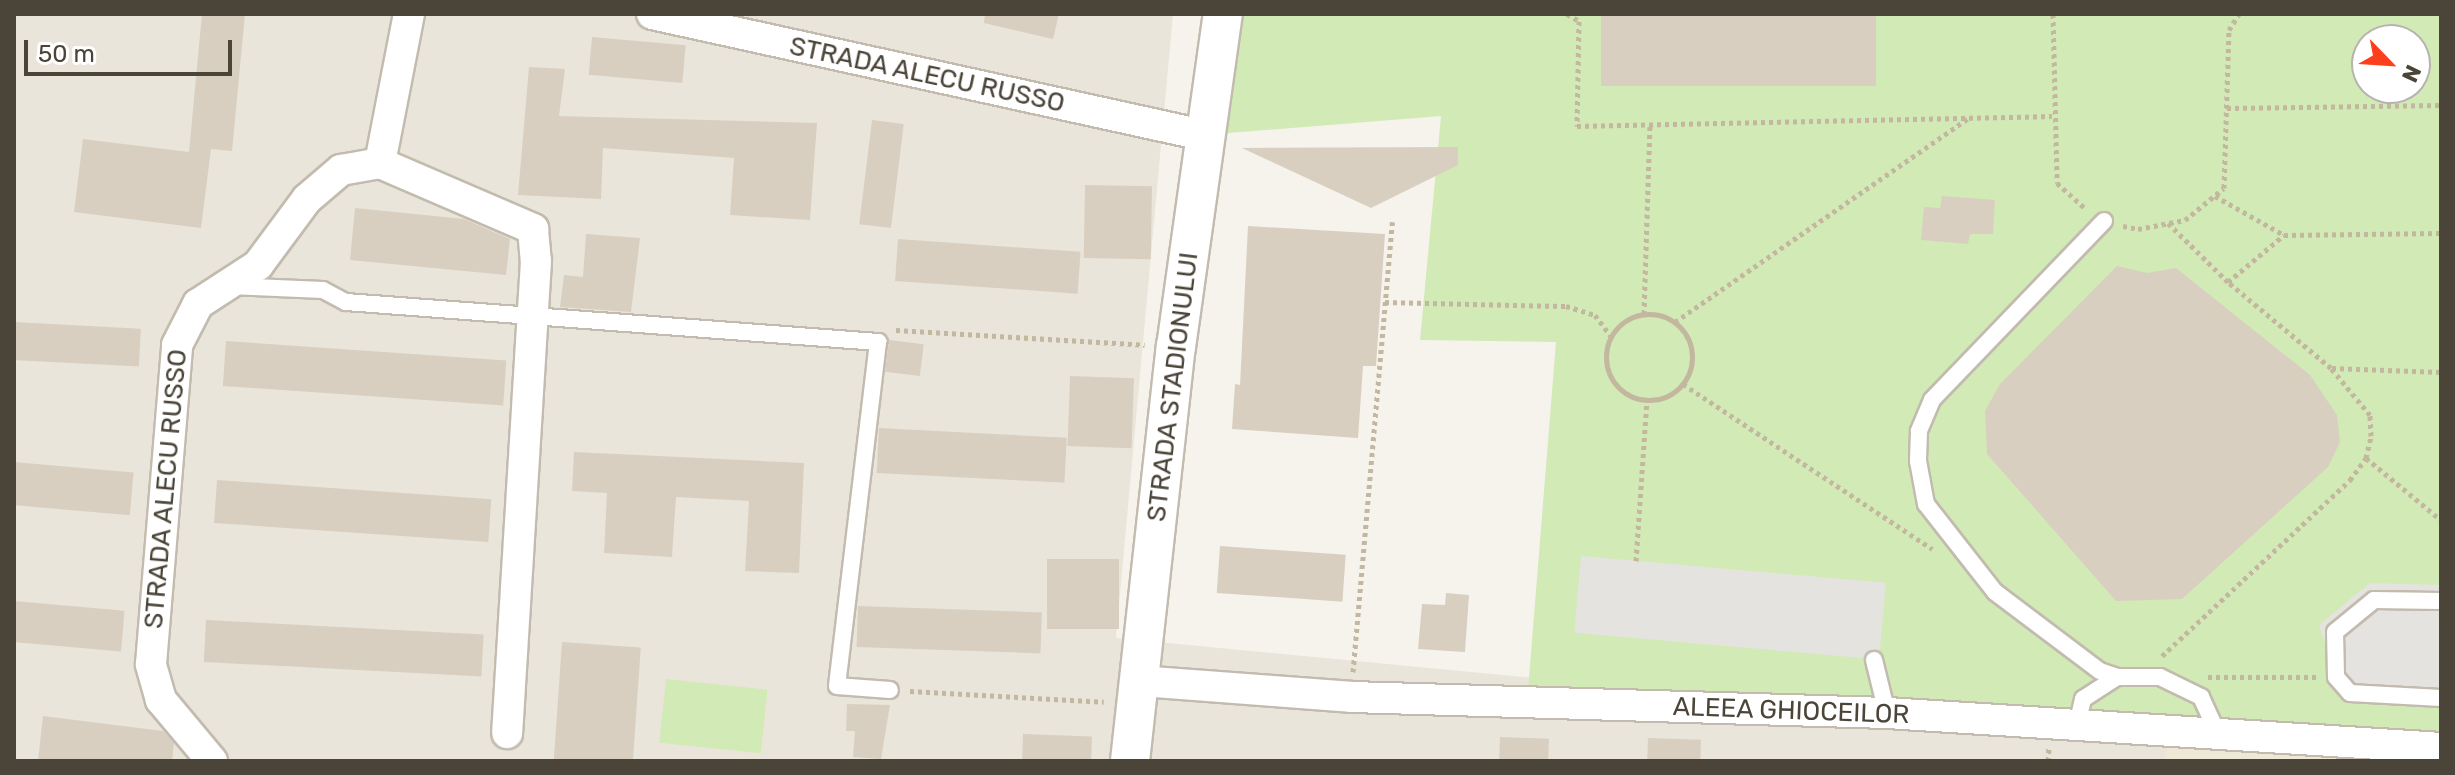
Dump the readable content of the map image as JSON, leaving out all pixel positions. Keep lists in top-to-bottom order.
{
  "streets": {
    "street": ["STRADA ALECU RUSSO", "STRADA STADIONULUI", "ALEEA GHIOCEILOR"]
  },
  "crossings": [
    ["STRADA ALECU RUSSO", "STRADA STADIONULUI"],
    ["STRADA STADIONULUI", "ALEEA GHIOCEILOR"]
  ],
  "scale_bar": "50 m",
  "north": "bottom right"
}
